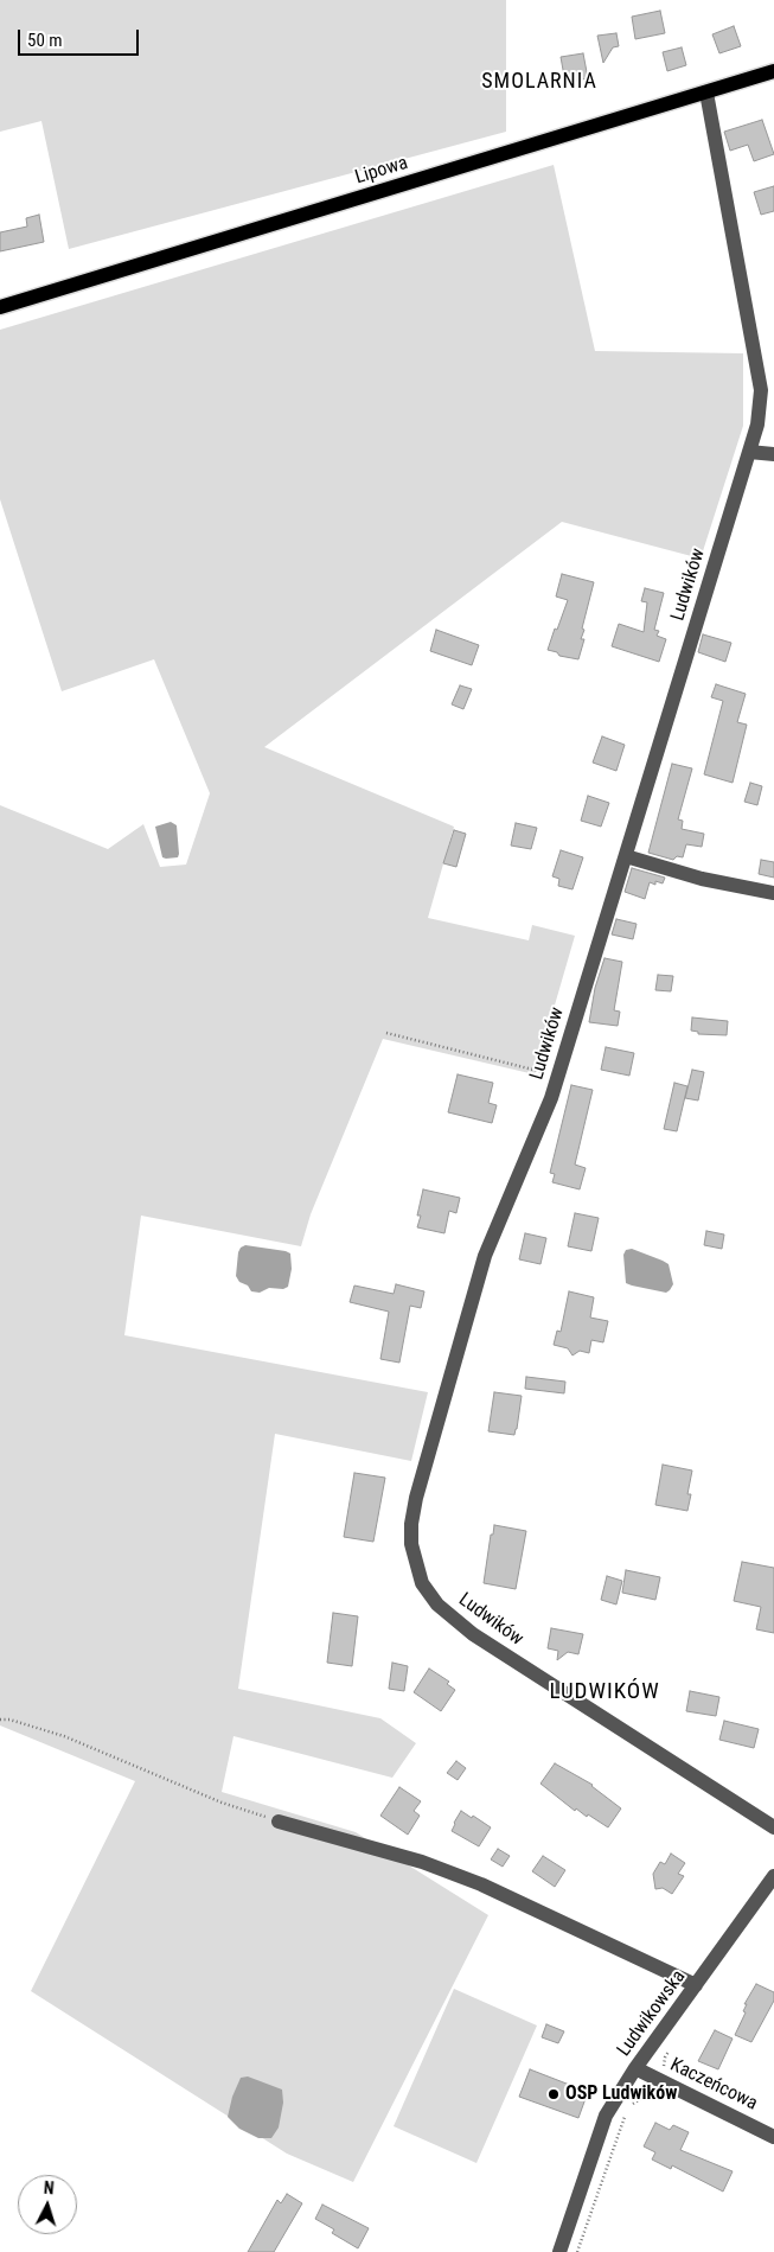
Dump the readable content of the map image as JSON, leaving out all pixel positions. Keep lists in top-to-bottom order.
{
  "streets": {
    "main road": ["Lipowa"],
    "street": ["Ludwików", "Ludwikowska", "Kaczeńcowa"]
  },
  "crossings": [
    ["Lipowa", "Ludwików"],
    ["Ludwikowska", "Kaczeńcowa"]
  ],
  "districts": ["SMOLARNIA", "LUDWIKÓW"],
  "places": ["OSP Ludwików"],
  "scale_bar": "50 m",
  "north": "top"
}
